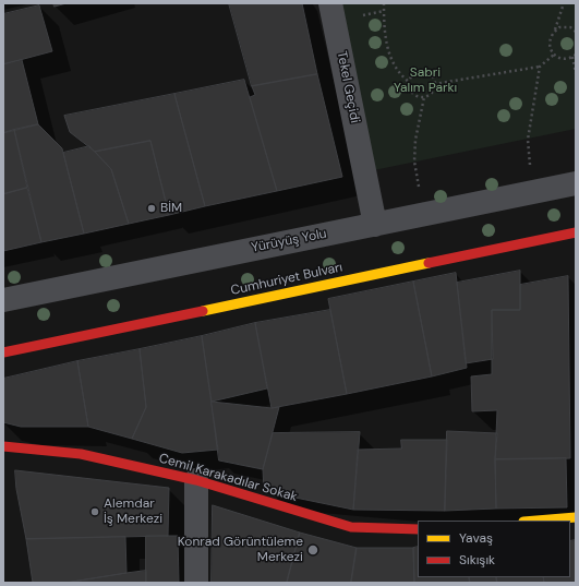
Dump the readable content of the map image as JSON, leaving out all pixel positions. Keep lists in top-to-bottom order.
{
  "streets": {
    "main road": ["Cumhuriyet Bulvarı", "Cemil Karakadılar Sokak"],
    "street": ["Tekel Geçidi", "Yürüyüş Yolu"]
  },
  "crossings": [
    ["Tekel Geçidi", "Yürüyüş Yolu"]
  ],
  "parks": ["Sabri Yalım Parkı"],
  "places": ["BİM", "Alemdar İş Merkezi", "Konrad Görüntüleme Merkezi"],
  "legend": ["Yavaş", "Sıkışık"]
}
